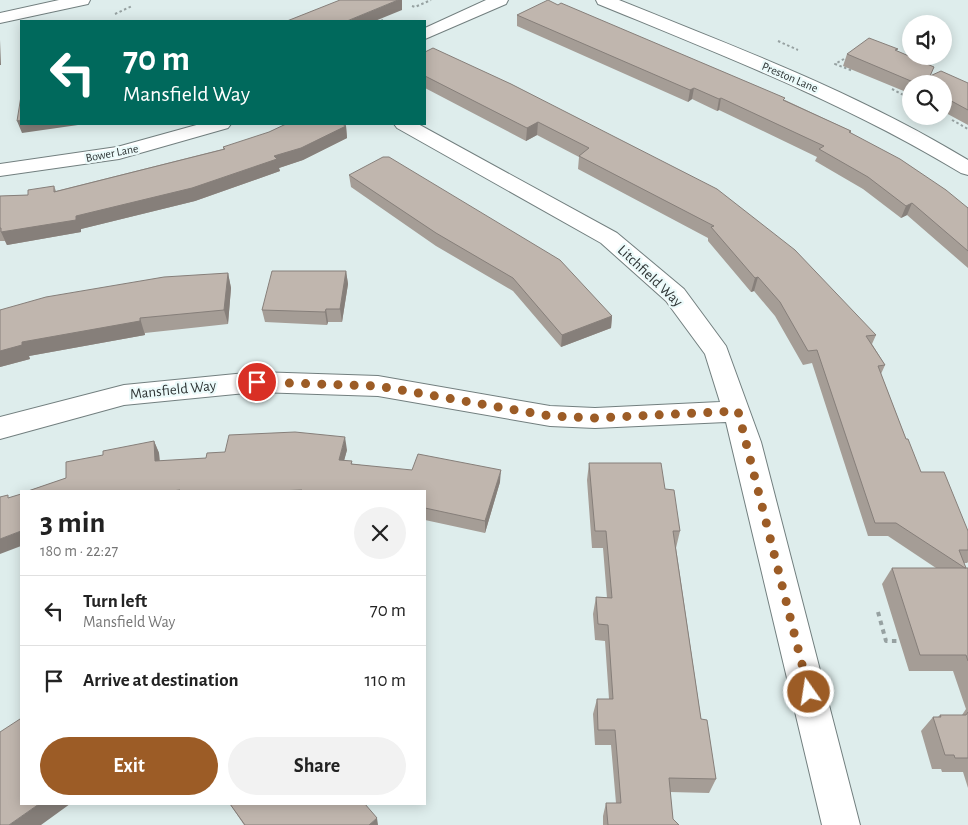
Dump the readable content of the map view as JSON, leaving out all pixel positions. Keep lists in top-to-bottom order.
{
  "streets": {
    "street": [
      "Preston Lane",
      "Bower Lane",
      "Litchfield Way",
      "Mansfield Way"
    ]
  },
  "crossings": [
    ["Litchfield Way", "Mansfield Way"]
  ],
  "page": {
    "turn": ["70 m", "Mansfield Way"],
    "heading": ["3 min", "180 m · 22:27"],
    "list": [
      {
        "name": "Turn left",
        "note": "Mansfield Way",
        "value": "70 m"
      },
      {
        "name": "Arrive at destination",
        "value": "110 m"
      }
    ],
    "buttons": ["Exit", "Share"]
  }
}
